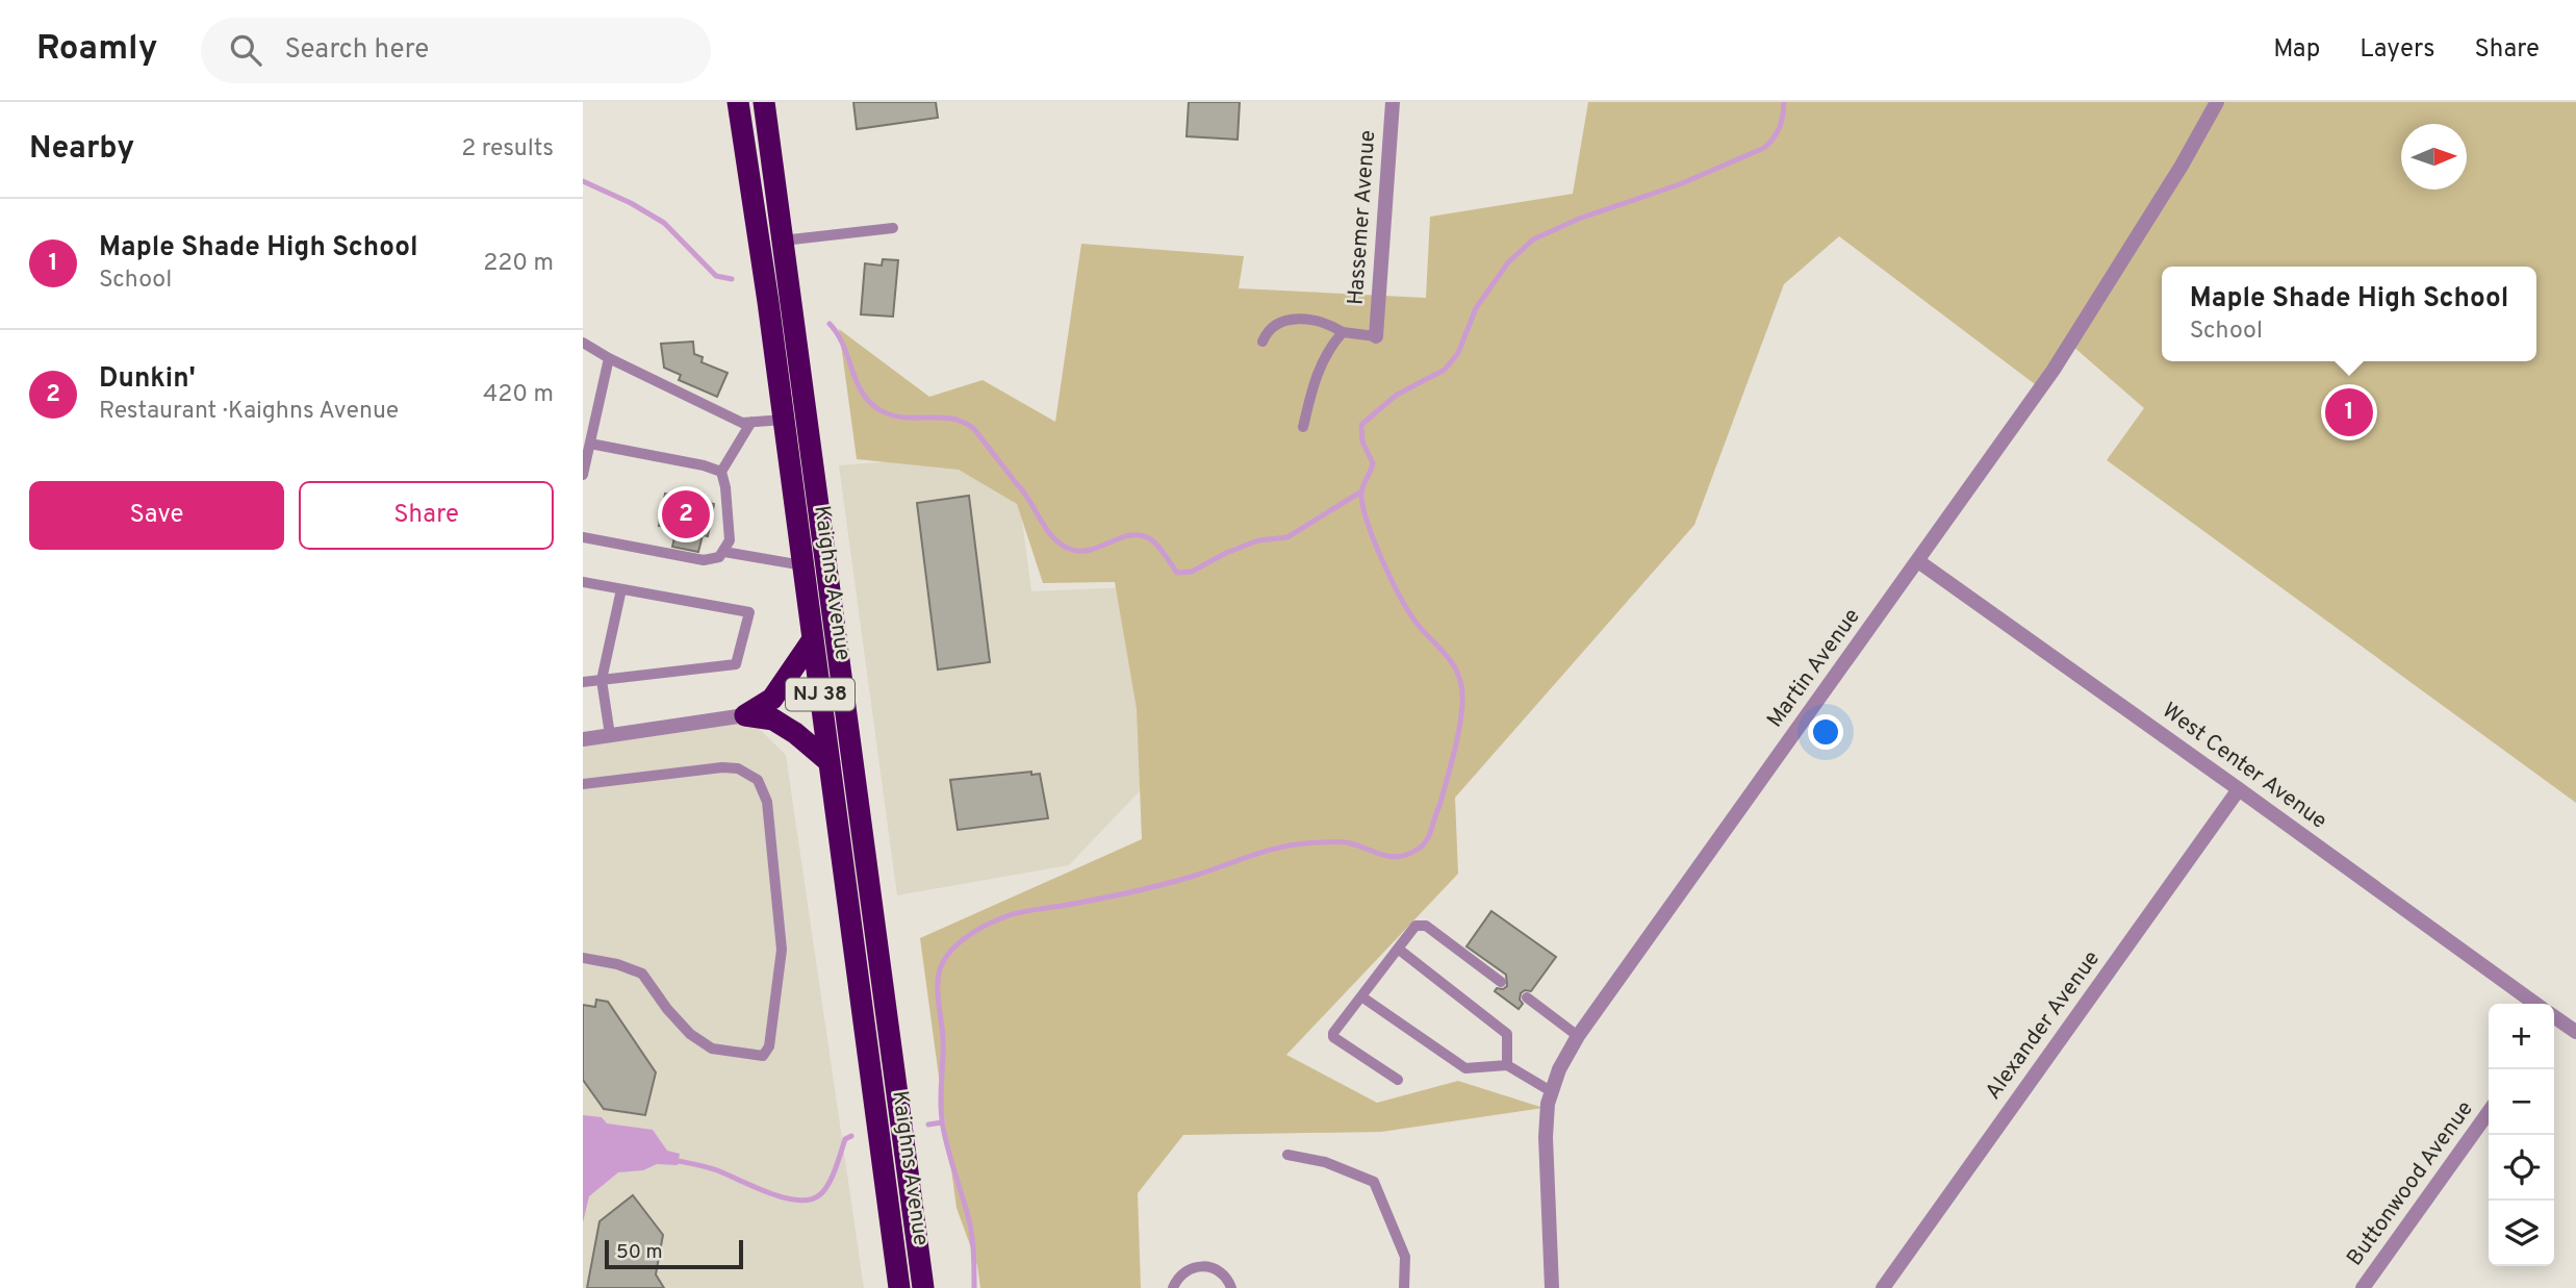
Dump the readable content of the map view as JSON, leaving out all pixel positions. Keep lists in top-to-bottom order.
{
  "streets": {
    "highway": ["Kaighns Avenue", "NJ 38"],
    "street": [
      "Hassemer Avenue",
      "Martin Avenue",
      "West Center Avenue",
      "Alexander Avenue",
      "Buttonwood Avenue"
    ]
  },
  "crossings": [
    ["Martin Avenue", "West Center Avenue"],
    ["West Center Avenue", "Alexander Avenue"]
  ],
  "scale_bar": "50 m",
  "north": "right",
  "page": {
    "header": "Roamly",
    "search": "Search here",
    "nav": ["Map", "Layers", "Share"],
    "heading": ["Nearby", "2 results"],
    "list": [
      {
        "mark": "1",
        "name": "Maple Shade High School",
        "note": "School",
        "value": "220 m"
      },
      {
        "mark": "2",
        "name": "Dunkin'",
        "note": "Restaurant · Kaighns Avenue",
        "value": "420 m"
      }
    ],
    "popup": ["Maple Shade High School", "School"],
    "pins": ["1", "2"],
    "buttons": ["Save", "Share"],
    "map_buttons": ["+", "−"],
    "scale": "50 m"
  }
}
